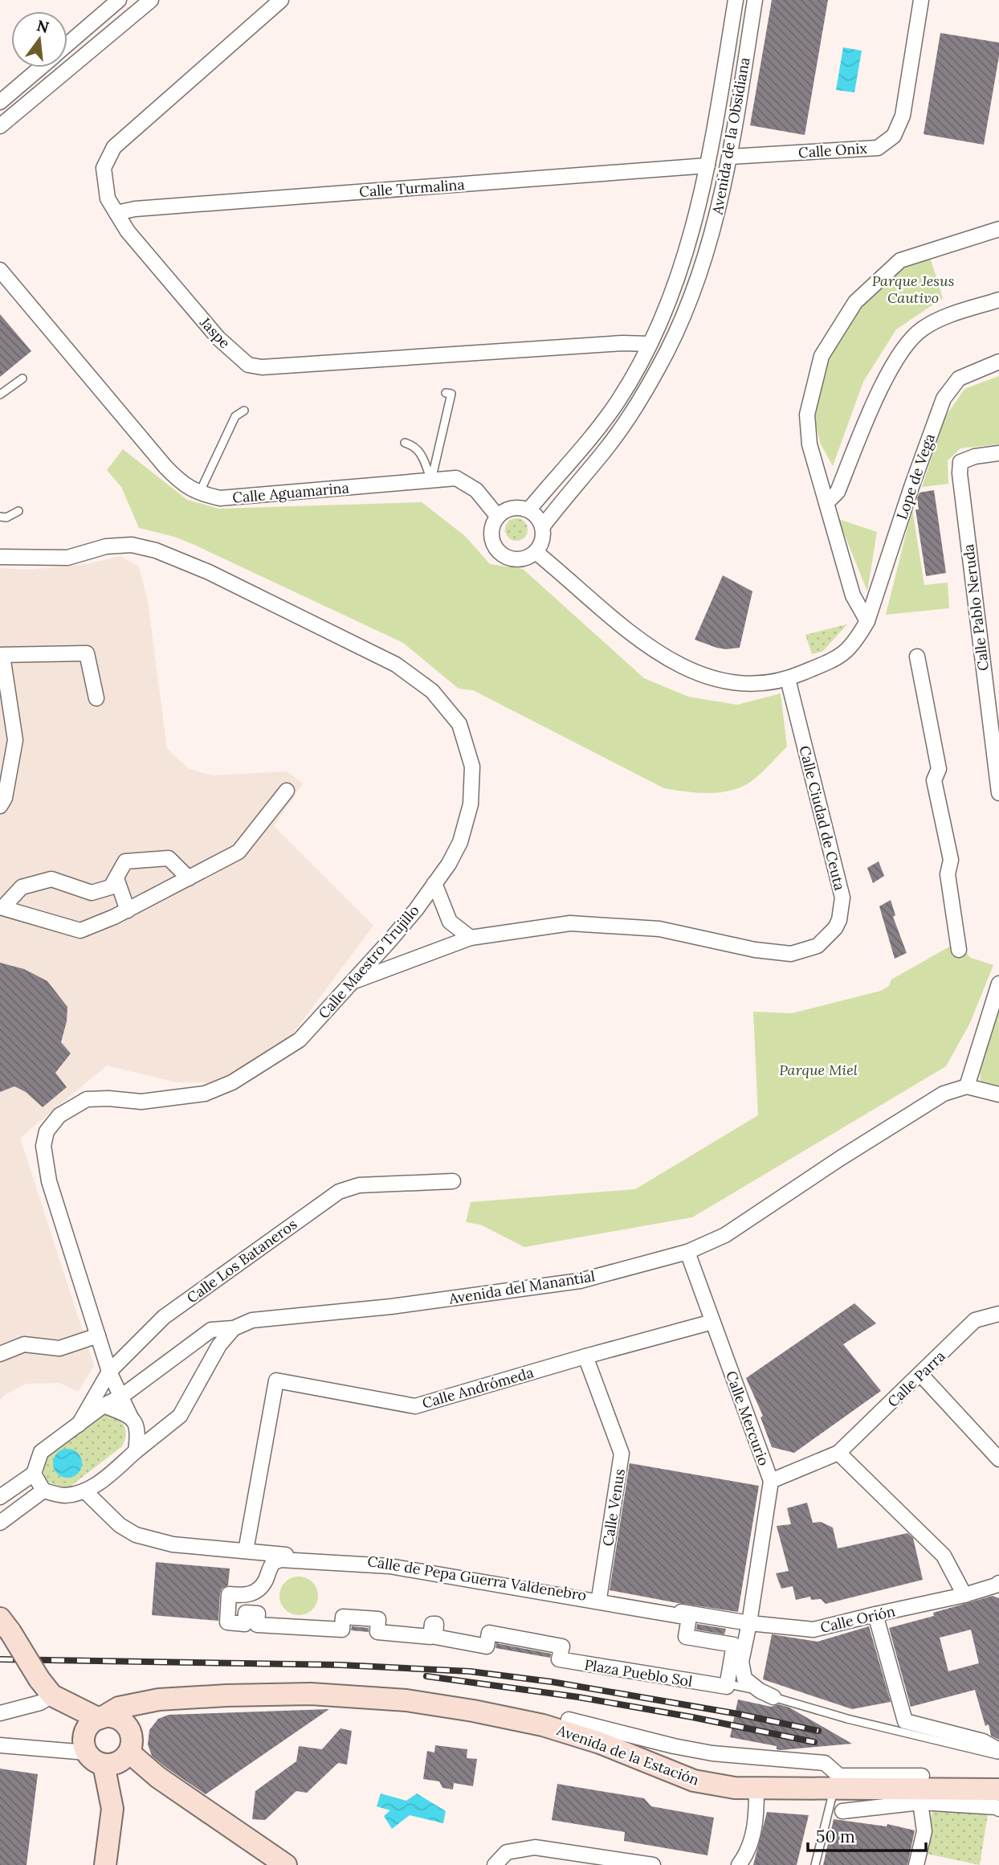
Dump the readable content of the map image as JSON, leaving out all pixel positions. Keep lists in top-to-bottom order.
{
  "streets": {
    "main road": ["Avenida de la Estación"],
    "street": [
      "Avenida de la Obsidiana",
      "Calle Onix",
      "Calle Turmalina",
      "Jaspe",
      "Lope de Vega",
      "Calle Aguamarina",
      "Calle Pablo Neruda",
      "Calle Ciudad de Ceuta",
      "Calle Maestro Trujillo",
      "Calle Los Bataneros",
      "Avenida del Manantial",
      "Calle Parra",
      "Calle Andrómeda",
      "Calle Mercurio",
      "Calle Venus",
      "Calle de Pepa Guerra Valdenebro",
      "Calle Orión",
      "Plaza Pueblo Sol"
    ]
  },
  "crossings": [
    ["Avenida de la Obsidiana", "Calle Onix"],
    ["Avenida de la Obsidiana", "Calle Turmalina"],
    ["Avenida de la Obsidiana", "Jaspe"],
    ["Avenida de la Obsidiana", "Calle Aguamarina"],
    ["Calle Turmalina", "Jaspe"],
    ["Calle Ciudad de Ceuta", "Calle Maestro Trujillo"],
    ["Calle Maestro Trujillo", "Calle Los Bataneros"],
    ["Calle Maestro Trujillo", "Avenida del Manantial"],
    ["Calle Los Bataneros", "Avenida del Manantial"],
    ["Avenida del Manantial", "Calle Mercurio"],
    ["Calle Andrómeda", "Calle Mercurio"],
    ["Calle Andrómeda", "Calle Venus"],
    ["Calle Andrómeda", "Calle de Pepa Guerra Valdenebro"],
    ["Calle Mercurio", "Calle de Pepa Guerra Valdenebro"],
    ["Calle Mercurio", "Calle Orión"],
    ["Calle Venus", "Calle de Pepa Guerra Valdenebro"],
    ["Calle de Pepa Guerra Valdenebro", "Calle Orión"]
  ],
  "parks": ["Parque Jesus Cautivo", "Parque Miel"],
  "scale_bar": "50 m",
  "north": "top"
}
